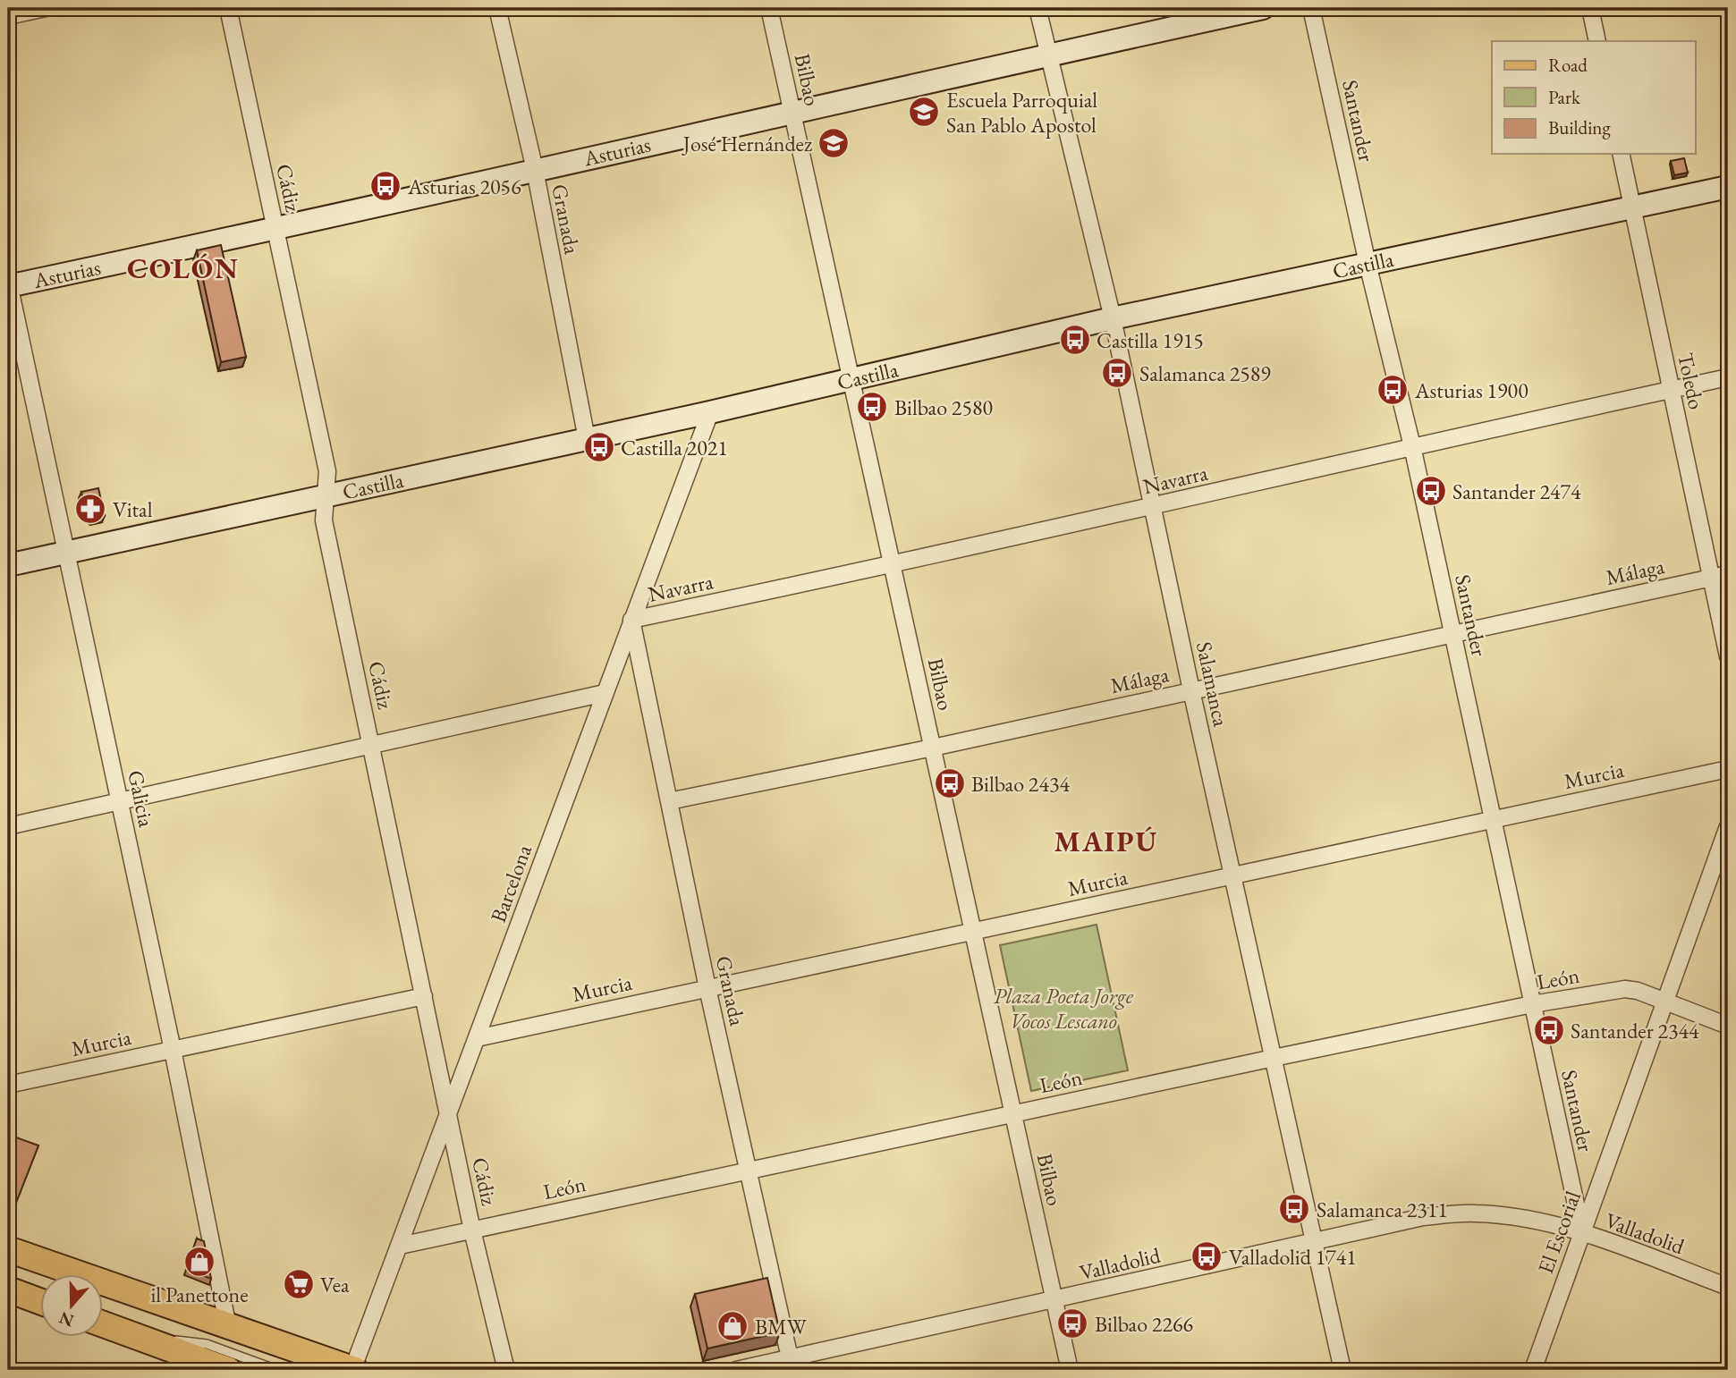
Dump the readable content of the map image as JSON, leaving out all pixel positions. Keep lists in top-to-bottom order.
{
  "streets": {
    "street": [
      "Bilbao",
      "Santander",
      "Asturias",
      "Cádiz",
      "Granada",
      "Castilla",
      "Toledo",
      "Navarra",
      "Málaga",
      "Salamanca",
      "Murcia",
      "Galicia",
      "Barcelona",
      "León",
      "El Escorial",
      "Valladolid"
    ]
  },
  "crossings": [
    ["Bilbao", "Asturias"],
    ["Bilbao", "Castilla"],
    ["Bilbao", "Navarra"],
    ["Bilbao", "Málaga"],
    ["Bilbao", "Murcia"],
    ["Bilbao", "León"],
    ["Bilbao", "Valladolid"],
    ["Santander", "Castilla"],
    ["Santander", "Navarra"],
    ["Santander", "Málaga"],
    ["Santander", "Murcia"],
    ["Santander", "León"],
    ["Santander", "El Escorial"],
    ["Santander", "Valladolid"],
    ["Asturias", "Cádiz"],
    ["Asturias", "Granada"],
    ["Asturias", "Salamanca"],
    ["Asturias", "Galicia"],
    ["Cádiz", "Castilla"],
    ["Cádiz", "Murcia"],
    ["Cádiz", "Barcelona"],
    ["Cádiz", "León"],
    ["Granada", "Castilla"],
    ["Granada", "Navarra"],
    ["Granada", "Málaga"],
    ["Granada", "Murcia"],
    ["Granada", "Barcelona"],
    ["Granada", "León"],
    ["Granada", "Valladolid"],
    ["Castilla", "Toledo"],
    ["Castilla", "Salamanca"],
    ["Castilla", "Galicia"],
    ["Castilla", "Barcelona"],
    ["Toledo", "Navarra"],
    ["Toledo", "Málaga"],
    ["Navarra", "Salamanca"],
    ["Navarra", "Barcelona"],
    ["Málaga", "Salamanca"],
    ["Salamanca", "Murcia"],
    ["Salamanca", "León"],
    ["Salamanca", "Valladolid"],
    ["Murcia", "Galicia"],
    ["Murcia", "Barcelona"],
    ["Barcelona", "León"],
    ["León", "El Escorial"],
    ["El Escorial", "Valladolid"]
  ],
  "districts": ["COLÓN", "MAIPÚ"],
  "parks": ["Plaza Poeta Jorge Vocos Lescano"],
  "places": {
    "school or university": ["Escuela Parroquial San Pablo Apostol", "José Hernández"],
    "bus stop": [
      "Asturias 2056",
      "Castilla 1915",
      "Salamanca 2589",
      "Asturias 1900",
      "Bilbao 2580",
      "Castilla 2021",
      "Santander 2474",
      "Bilbao 2434",
      "Santander 2344",
      "Salamanca 2311",
      "Valladolid 1741",
      "Bilbao 2266"
    ],
    "pharmacy": ["Vital"],
    "shop": ["il Panettone", "BMW"],
    "supermarket": ["Vea"]
  },
  "legend": ["Road", "Park", "Building"],
  "north": "bottom"
}
